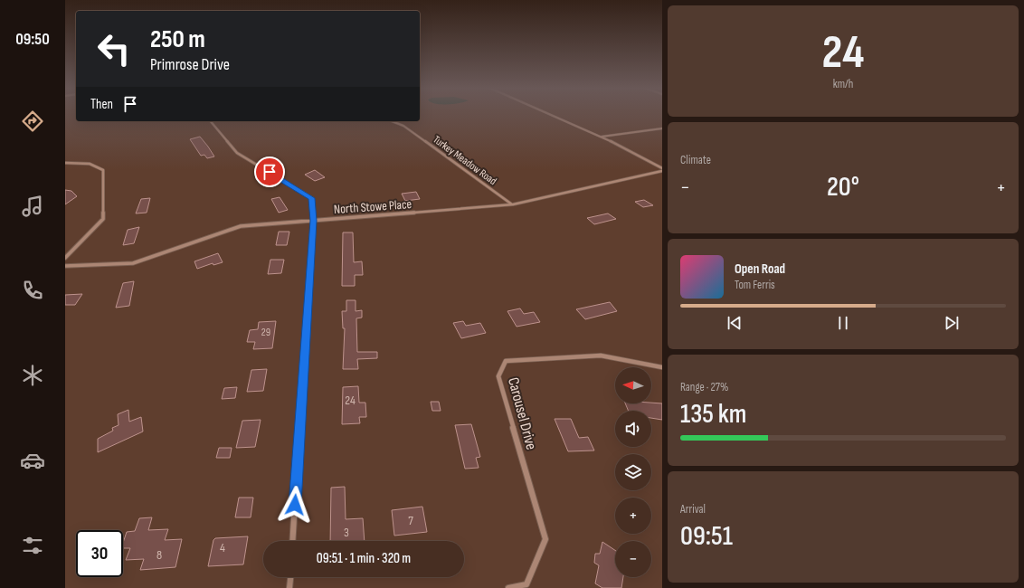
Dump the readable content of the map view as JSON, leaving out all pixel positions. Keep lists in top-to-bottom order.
{
  "streets": {
    "street": ["Turkey Meadow Road", "North Stowe Place", "Carousel Drive"]
  },
  "crossings": [
    ["Turkey Meadow Road", "North Stowe Place"]
  ],
  "house_numbers": [
    "29",
    "24",
    "7",
    "3",
    "4",
    "8"
  ],
  "north": "left",
  "page": {
    "tabs": "09:50",
    "tile": [
      ["24", "km/h"],
      "Climate",
      ["Range · 27%", "135 km"],
      ["Arrival", "09:51"]
    ],
    "turn": ["250 m", "Primrose Drive"],
    "then": "Then",
    "heat": ["−", "20°", "+"],
    "song": ["Open Road", "Tom Ferris"],
    "map_buttons": ["+", "−"],
    "limit": "30",
    "trip": "09:51 · 1 min · 320 m"
  }
}
